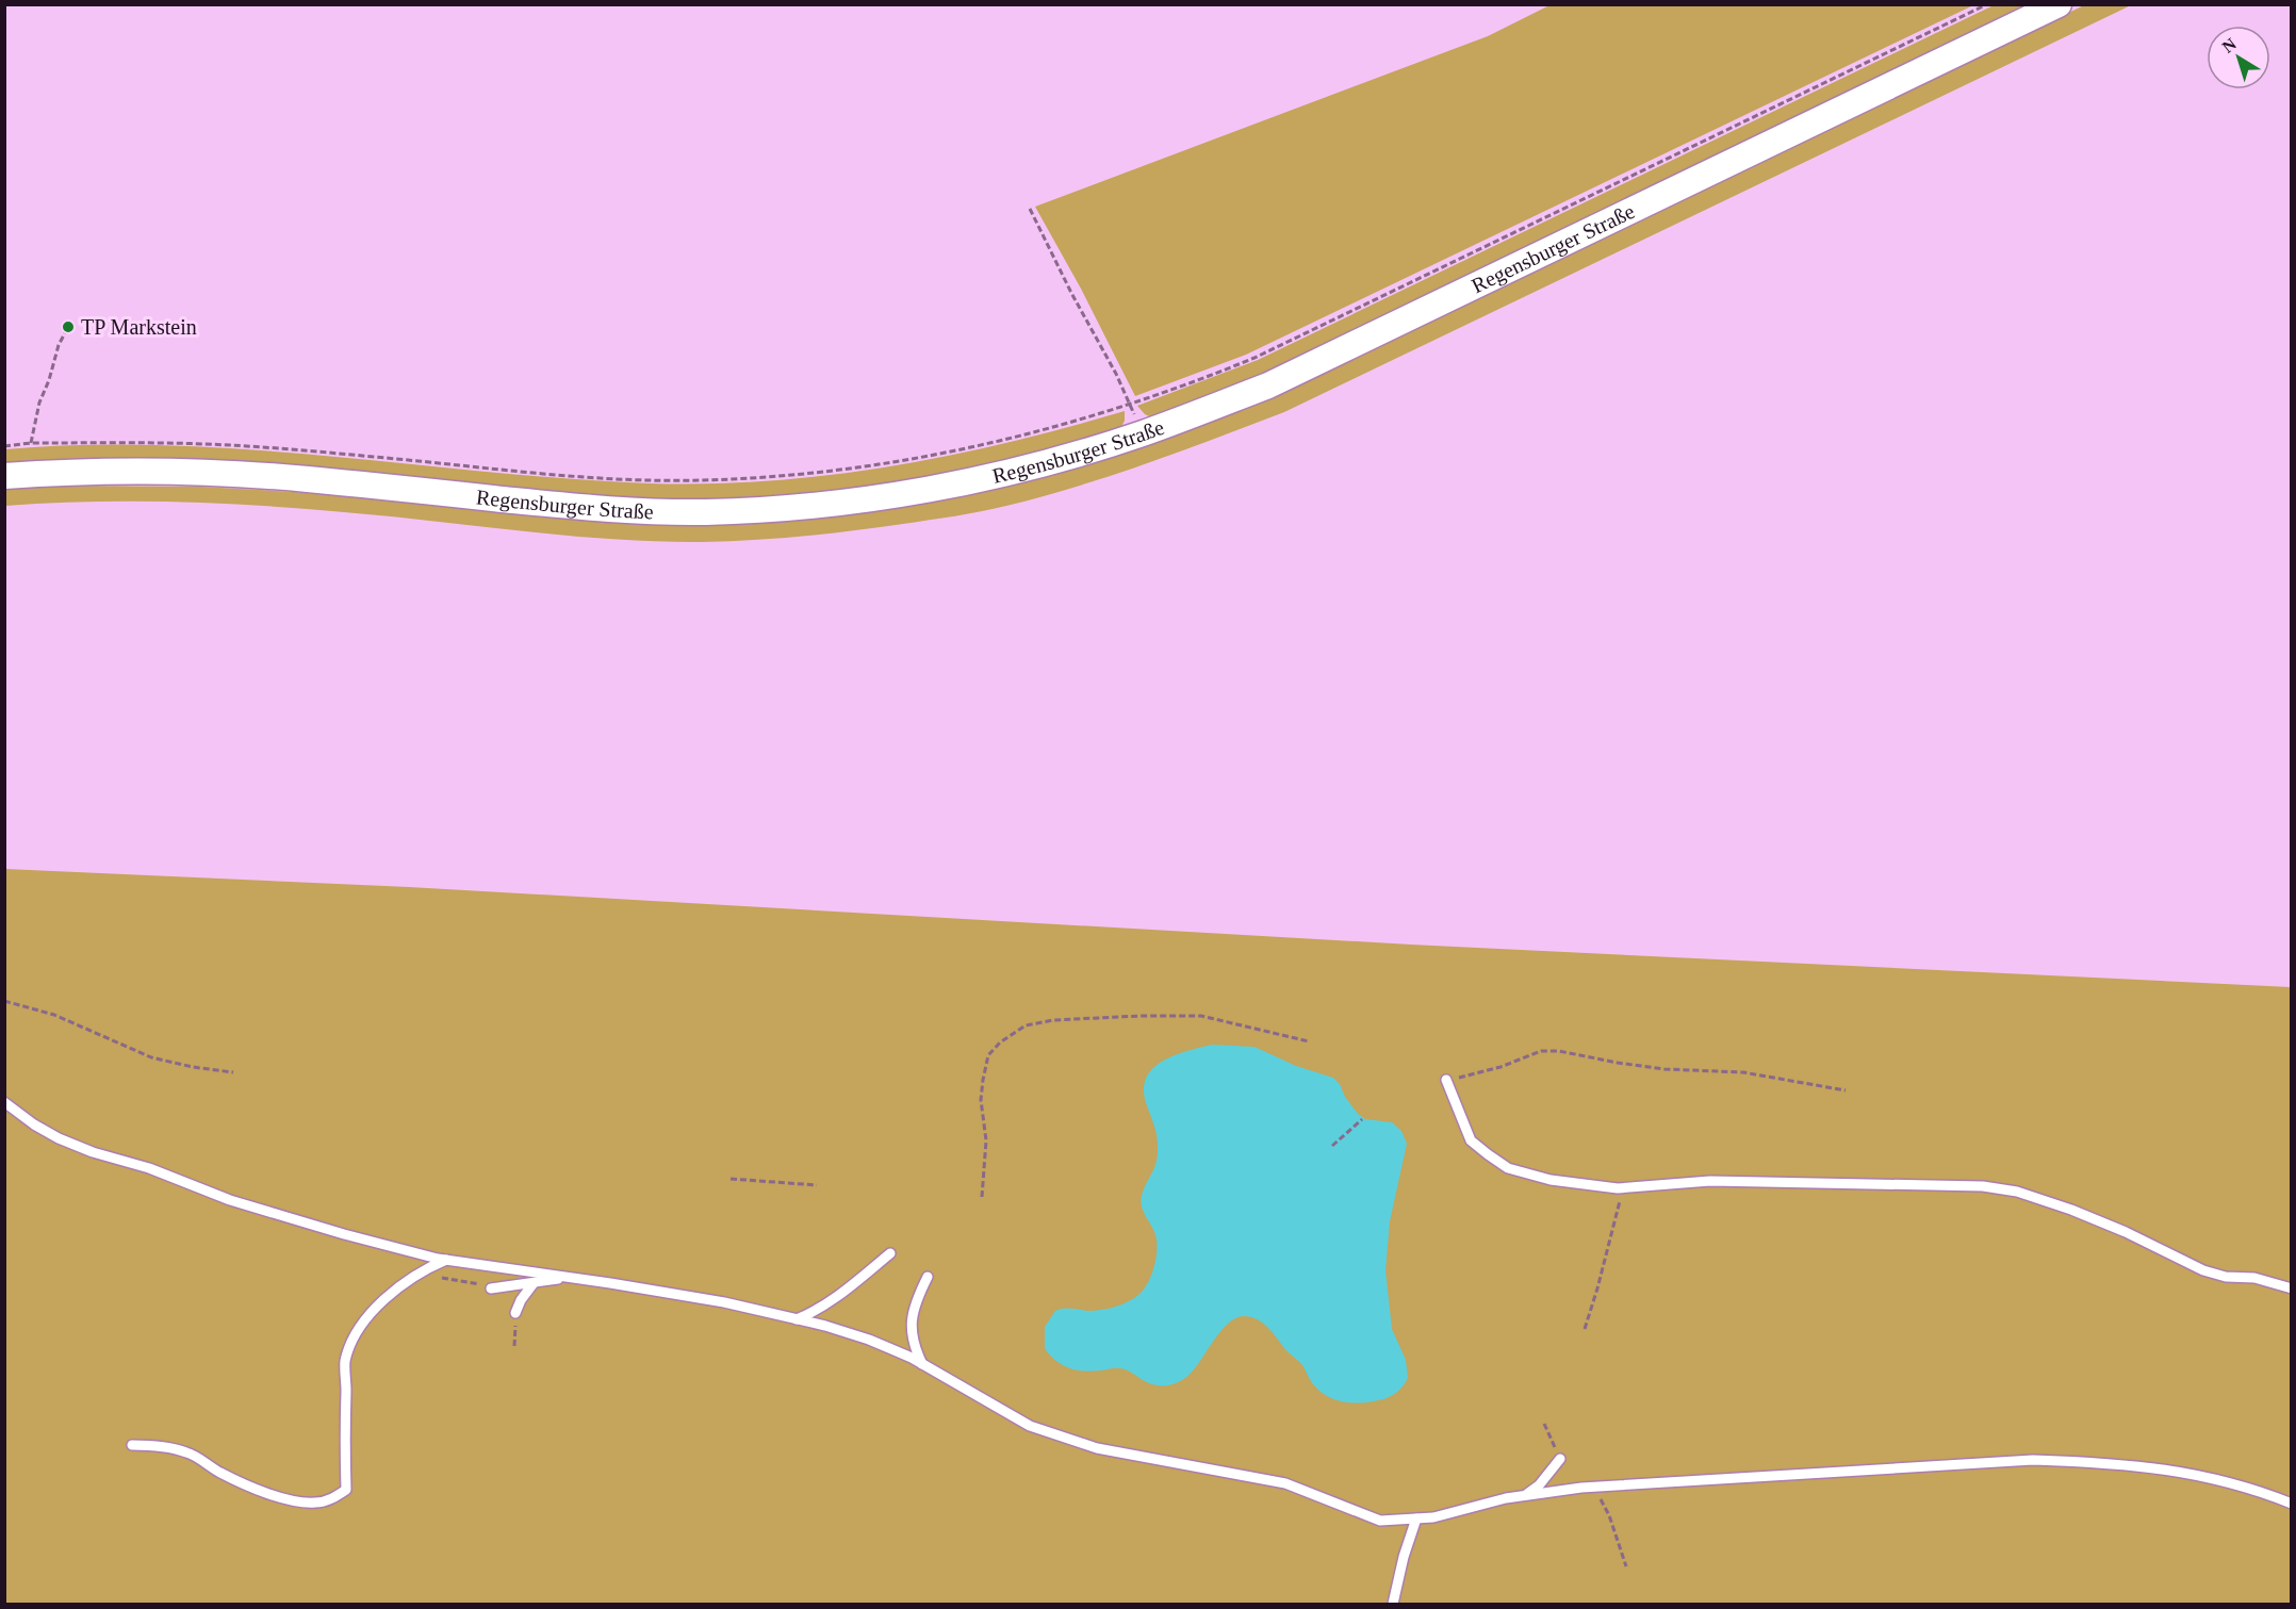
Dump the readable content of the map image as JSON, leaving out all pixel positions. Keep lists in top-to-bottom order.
{
  "streets": {
    "street": ["Regensburger Straße"]
  },
  "places": ["TP Markstein"],
  "north": "top left"
}
